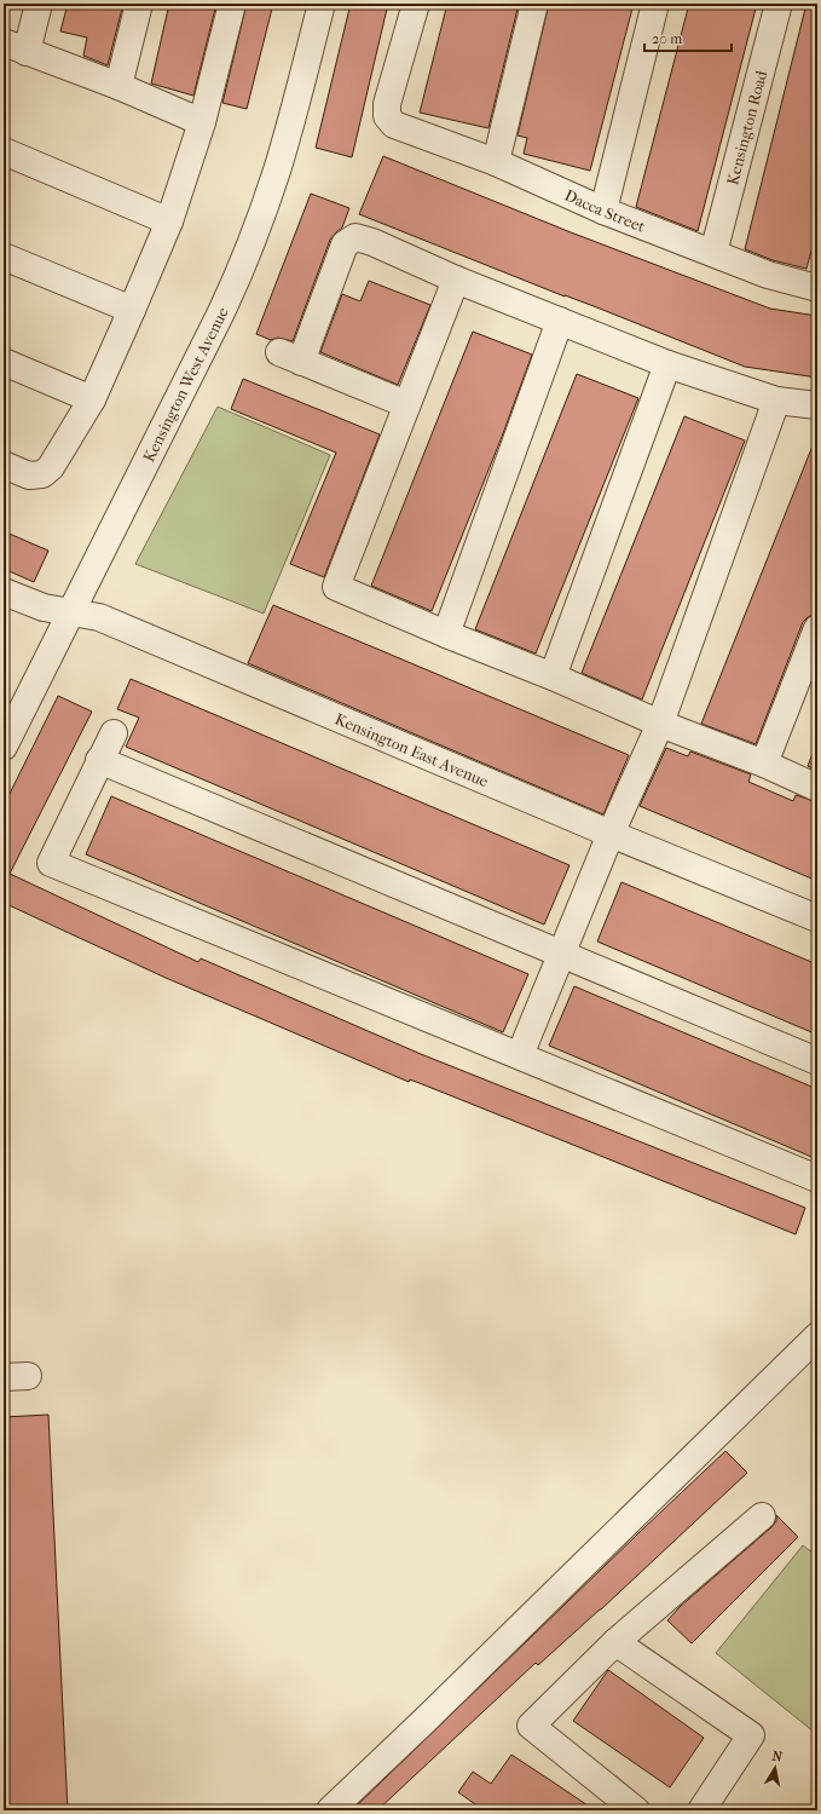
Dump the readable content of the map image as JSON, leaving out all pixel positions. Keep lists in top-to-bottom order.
{
  "streets": {
    "street": [
      "Kensington Road",
      "Dacca Street",
      "Kensington West Avenue",
      "Kensington East Avenue"
    ]
  },
  "crossings": [
    ["Kensington Road", "Dacca Street"],
    ["Kensington West Avenue", "Kensington East Avenue"]
  ],
  "scale_bar": "20 m",
  "north": "top"
}
